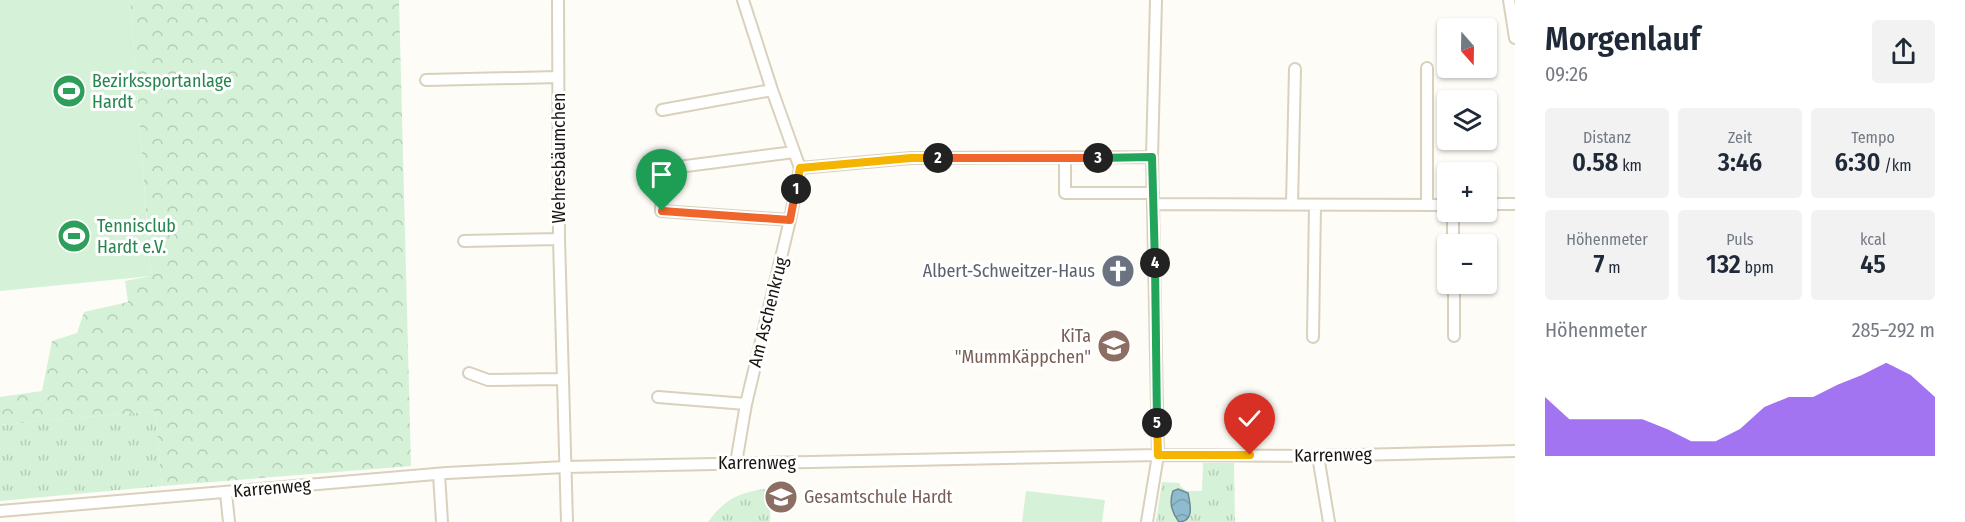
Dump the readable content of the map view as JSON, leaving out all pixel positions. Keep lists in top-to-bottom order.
{
  "streets": {
    "street": ["Wehresbäumchen", "Am Aschenkrug", "Karrenweg"]
  },
  "crossings": [
    ["Wehresbäumchen", "Karrenweg"],
    ["Am Aschenkrug", "Karrenweg"]
  ],
  "places": {
    "sports": ["Bezirkssportanlage Hardt", "Tennisclub Hardt e.V."],
    "church": ["Albert-Schweitzer-Haus"],
    "school or university": ["KiTa \"MummKäppchen\"", "Gesamtschule Hardt"]
  },
  "north": "bottom",
  "page": {
    "heading": ["Morgenlauf", "09:26"],
    "map_buttons": ["+", "−"],
    "stats": [
      ["Distanz", "0.58 km"],
      ["Zeit", "3:46"],
      ["Tempo", "6:30 /km"],
      ["Höhenmeter", "7 m"],
      ["Puls", "132 bpm"],
      ["kcal", "45"]
    ],
    "pins": [
      "2",
      "3",
      "1",
      "4",
      "5"
    ],
    "chart": ["Höhenmeter", "285–292 m"]
  }
}
